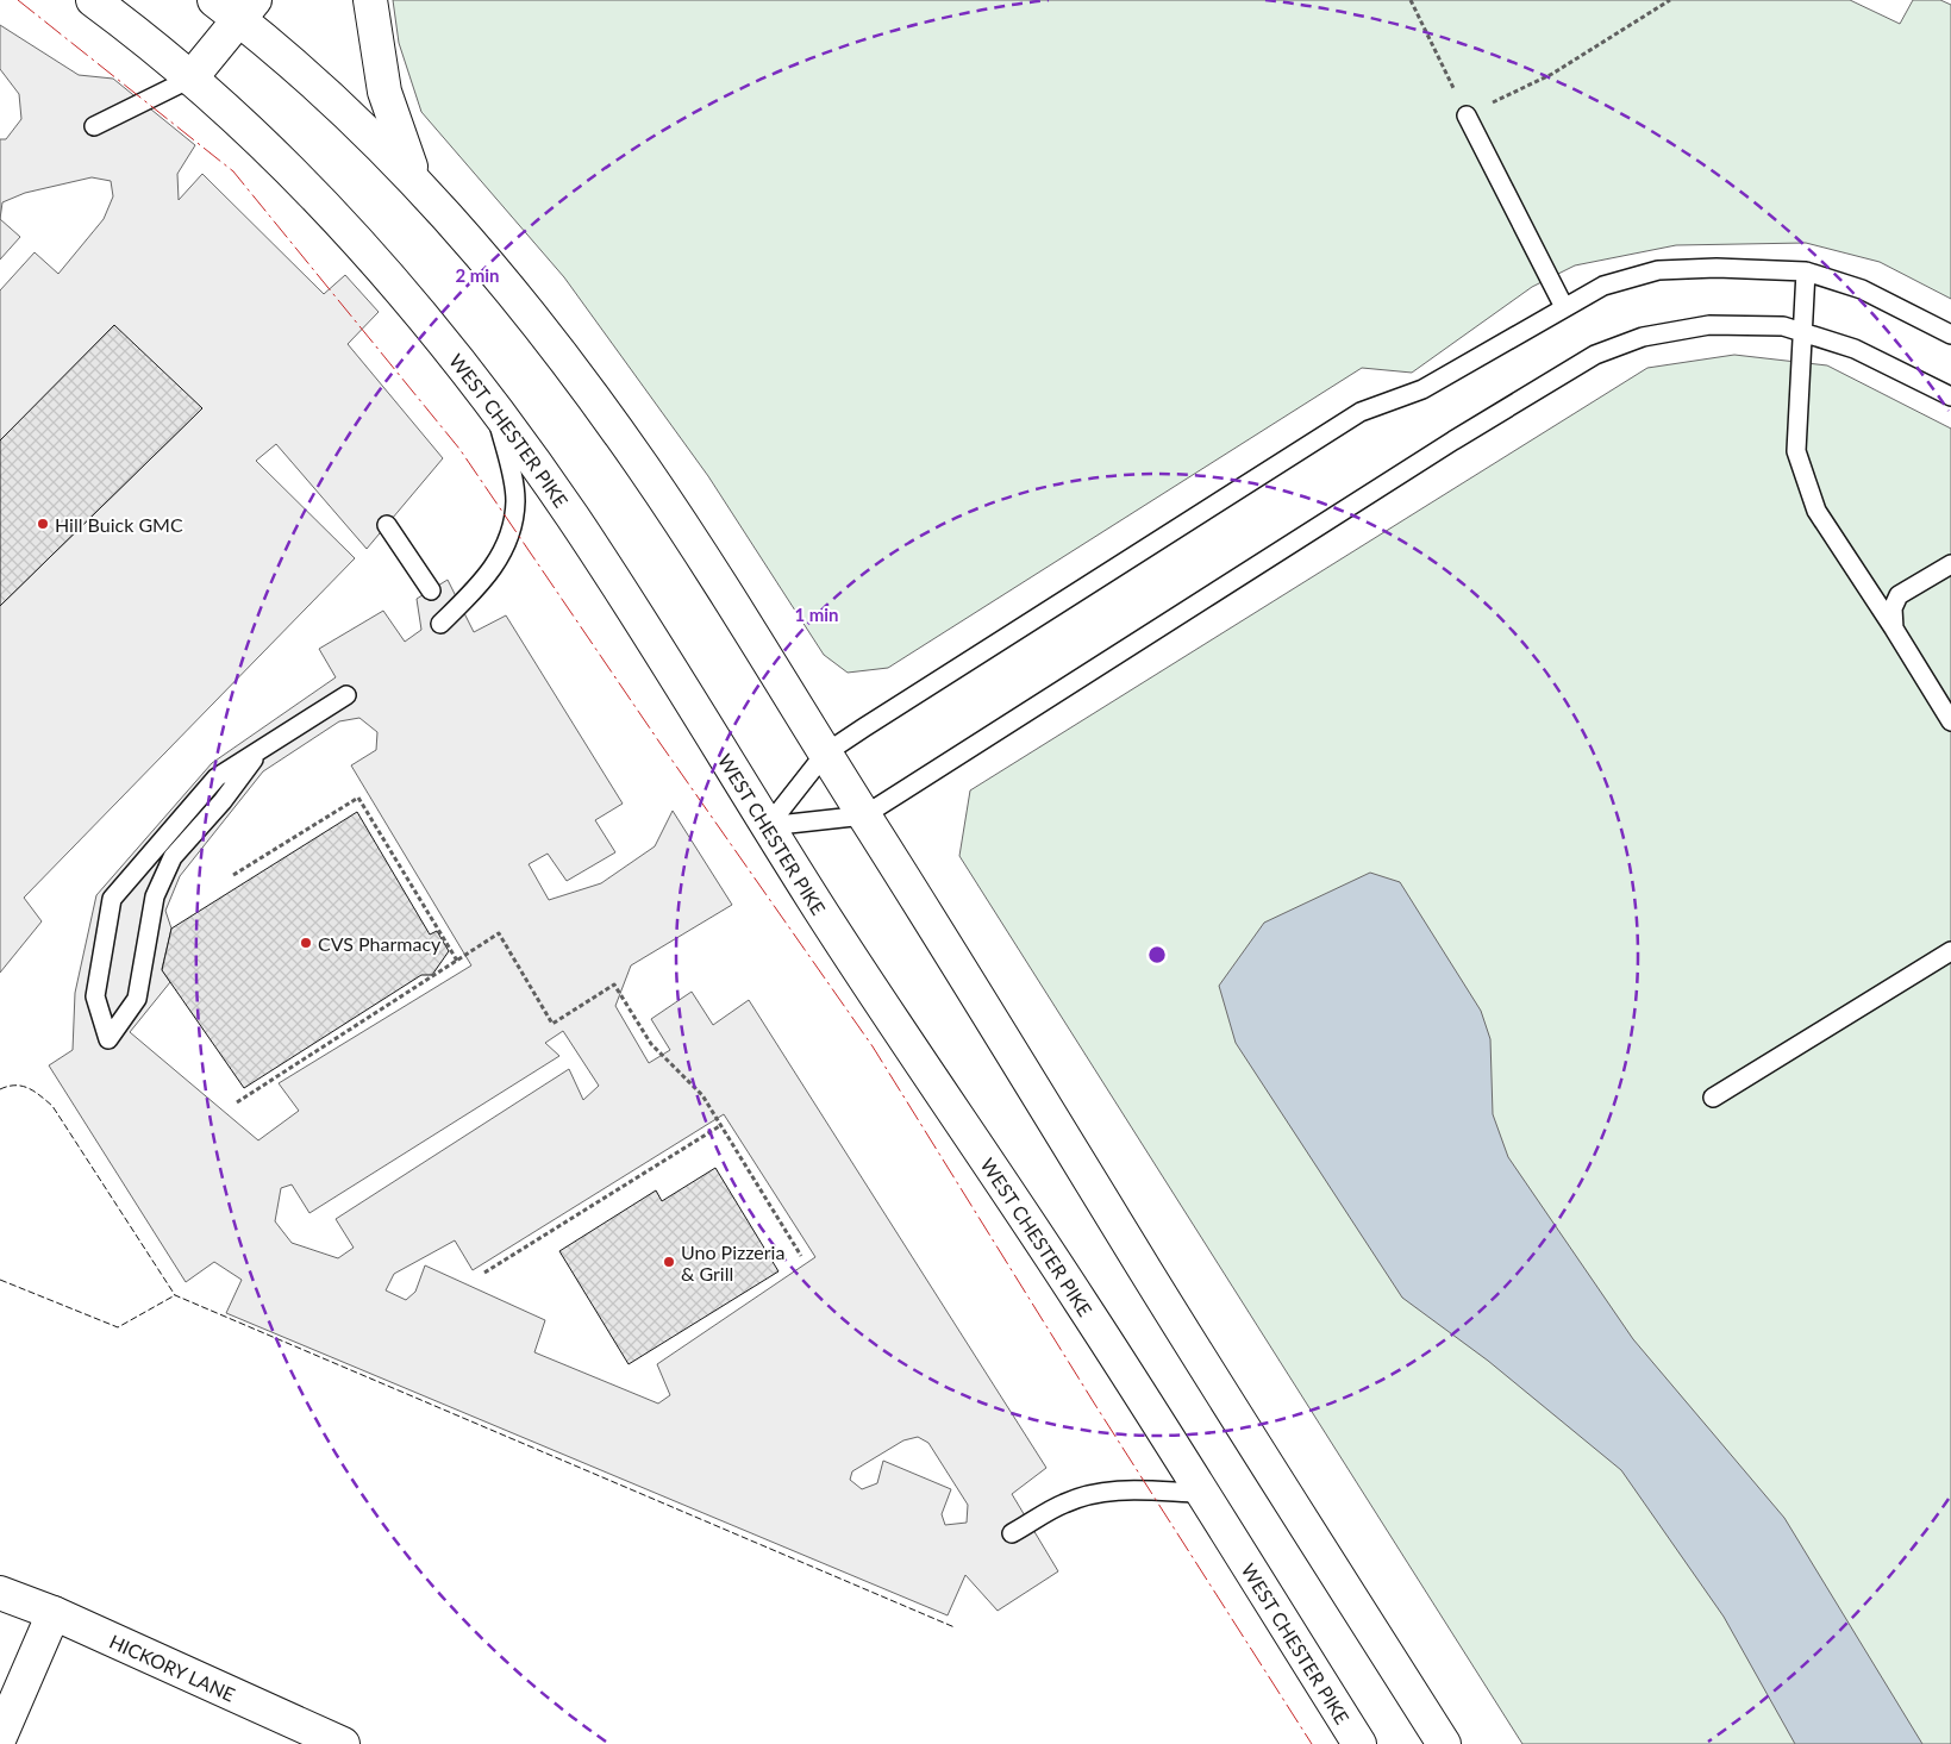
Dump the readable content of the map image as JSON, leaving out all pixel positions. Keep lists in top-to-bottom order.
{
  "streets": {
    "main road": ["WEST CHESTER PIKE", "HICKORY LANE"]
  },
  "places": ["Hill Buick GMC", "CVS Pharmacy", "Uno Pizzeria & Grill"],
  "rings": ["2 min", "1 min"]
}
